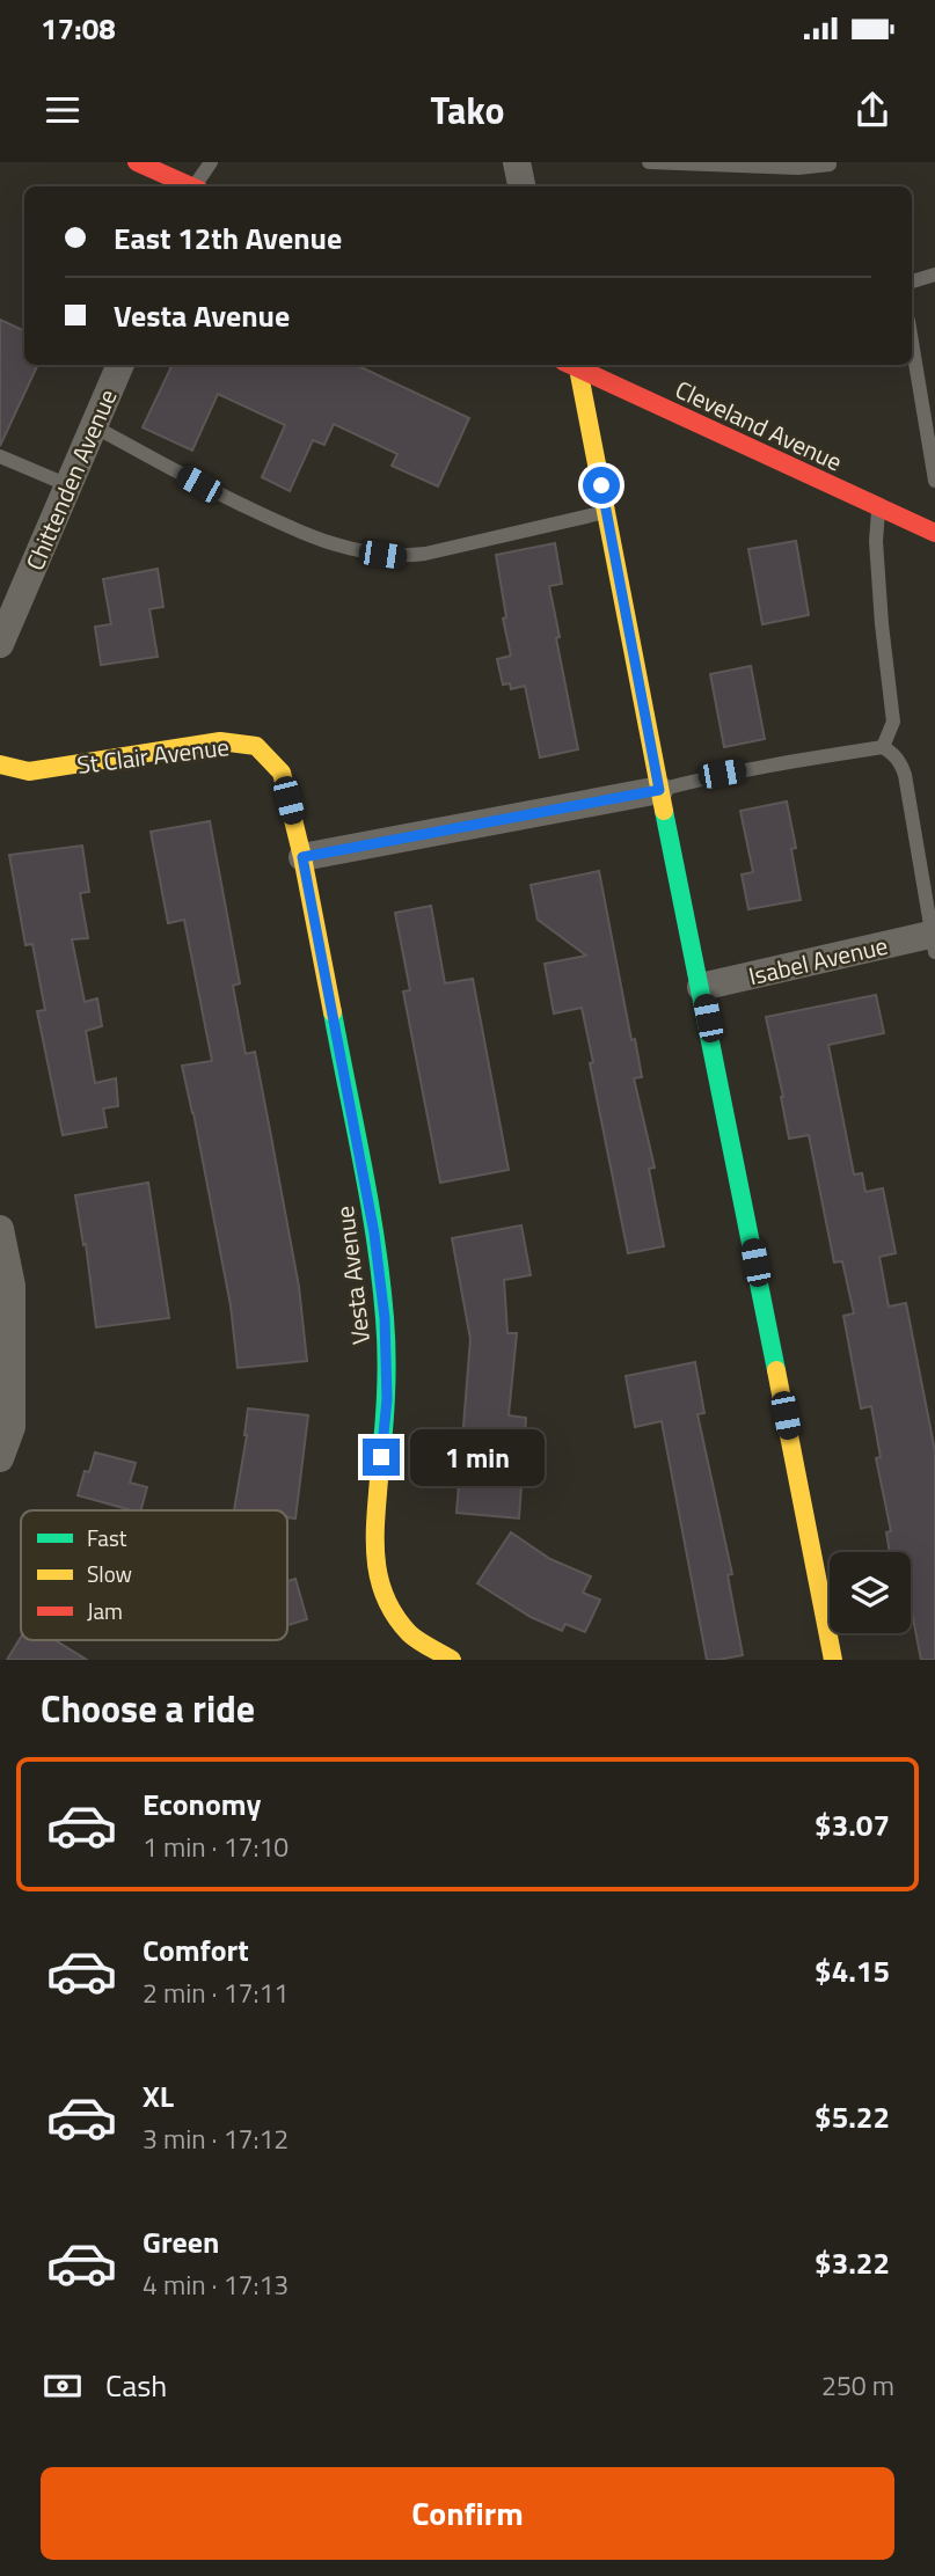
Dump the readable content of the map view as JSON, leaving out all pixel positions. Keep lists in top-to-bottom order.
{
  "streets": {
    "street": [
      "Cleveland Avenue",
      "Chittenden Avenue",
      "St Clair Avenue",
      "Isabel Avenue",
      "Vesta Avenue"
    ]
  },
  "crossings": [
    ["St Clair Avenue", "Vesta Avenue"]
  ],
  "legend": ["Fast", "Slow", "Jam"],
  "page": {
    "status": "17:08",
    "header": "Tako",
    "banner": ["East 12th Avenue", "Vesta Avenue"],
    "bubble": "1 min",
    "heading": "Choose a ride",
    "list": [
      {
        "name": "Economy",
        "note": "1 min · 17:10",
        "value": "$3.07"
      },
      {
        "name": "Comfort",
        "note": "2 min · 17:11",
        "value": "$4.15"
      },
      {
        "name": "XL",
        "note": "3 min · 17:12",
        "value": "$5.22"
      },
      {
        "name": "Green",
        "note": "4 min · 17:13",
        "value": "$3.22"
      }
    ],
    "pay": ["Cash", "250 m"],
    "buttons": "Confirm"
  }
}
